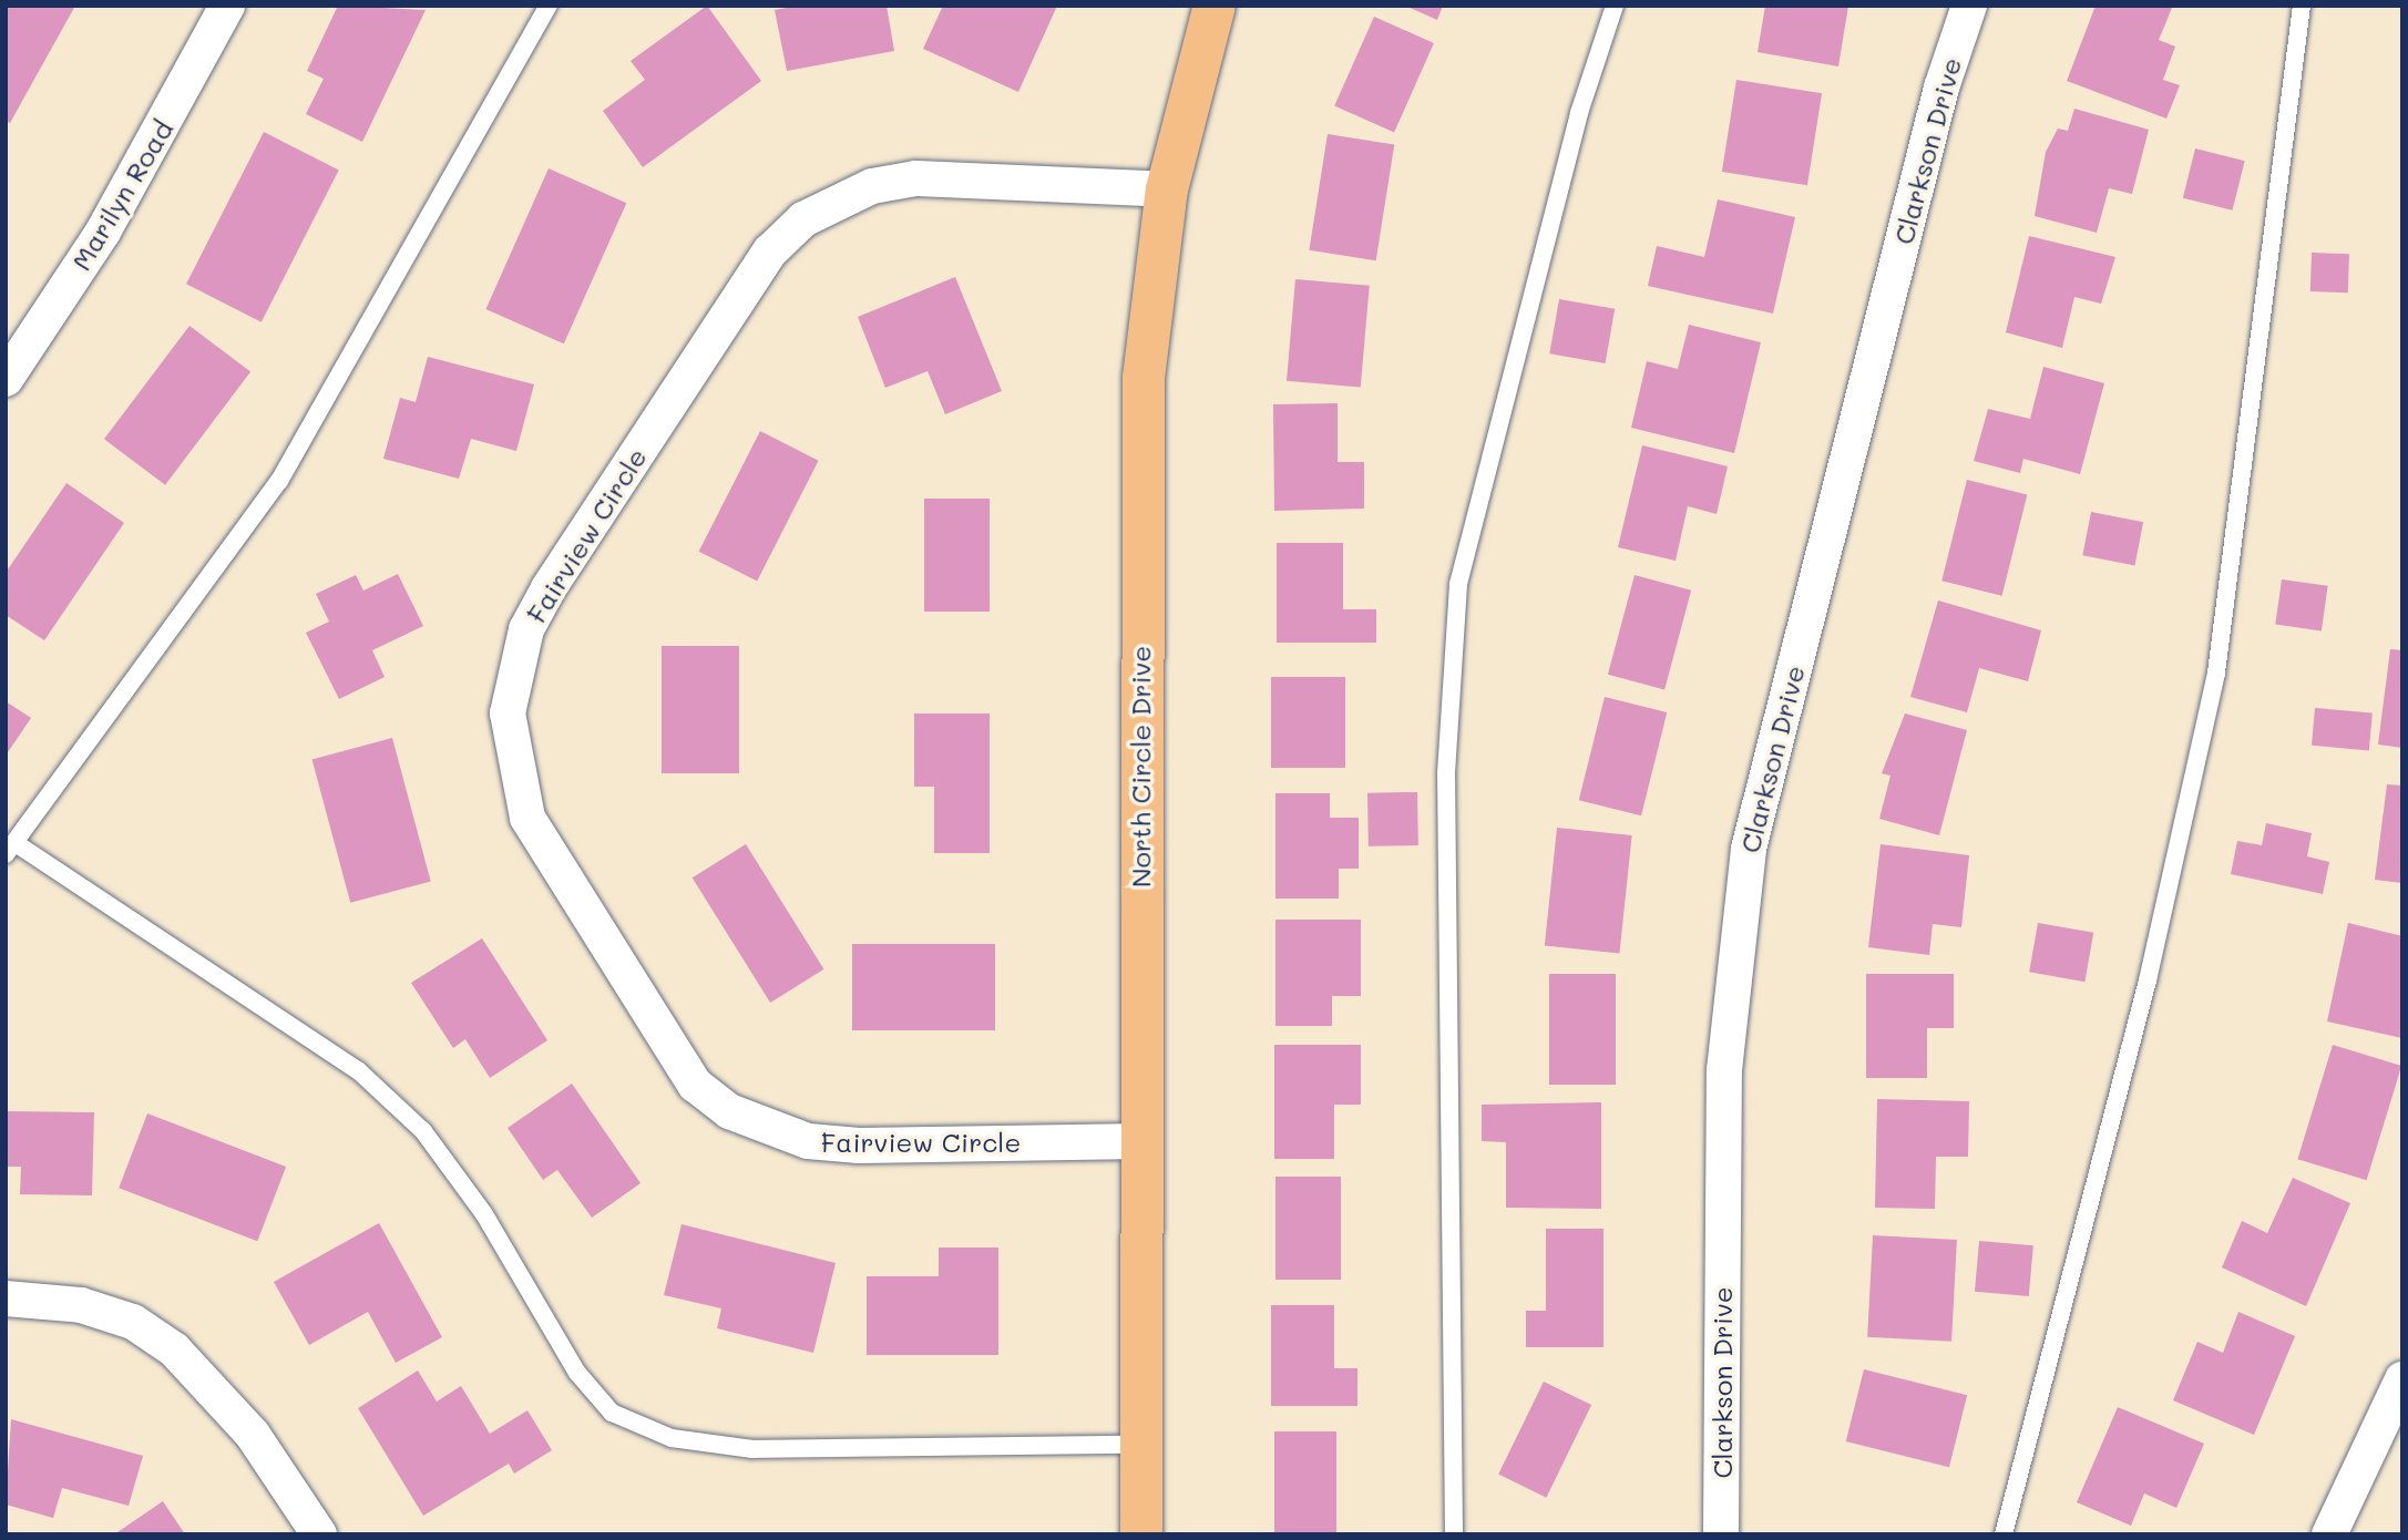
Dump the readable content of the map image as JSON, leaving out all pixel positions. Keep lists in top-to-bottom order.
{
  "streets": {
    "main road": ["North Circle Drive"],
    "street": ["Clarkson Drive", "Marilyn Road", "Fairview Circle"]
  },
  "crossings": [
    ["Fairview Circle", "North Circle Drive"]
  ]
}
